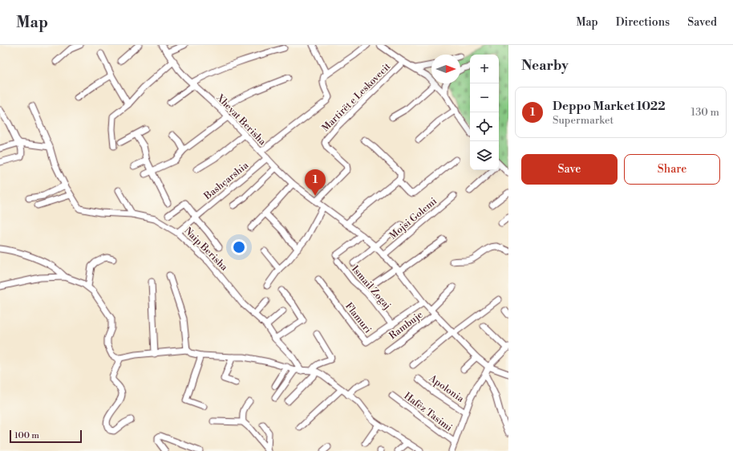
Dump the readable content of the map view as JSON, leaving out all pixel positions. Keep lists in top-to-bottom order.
{
  "streets": {
    "street": [
      "Martirët e Leskovecit",
      "Xhevat Berisha",
      "Bashçarshia",
      "Mojsi Golemi",
      "Naip Berisha",
      "Ismail Zogaj",
      "Flamuri",
      "Rambuje",
      "Apolonia",
      "Hafëz Tasimi"
    ]
  },
  "crossings": [
    ["Martirët e Leskovecit", "Xhevat Berisha"],
    ["Xhevat Berisha", "Bashçarshia"],
    ["Xhevat Berisha", "Mojsi Golemi"],
    ["Xhevat Berisha", "Ismail Zogaj"],
    ["Xhevat Berisha", "Flamuri"],
    ["Xhevat Berisha", "Rambuje"],
    ["Bashçarshia", "Naip Berisha"],
    ["Ismail Zogaj", "Flamuri"]
  ],
  "scale_bar": "100 m",
  "north": "right",
  "page": {
    "header": "Map",
    "nav": ["Map", "Directions", "Saved"],
    "heading": "Nearby",
    "map_buttons": ["+", "−"],
    "list": [
      {
        "mark": "1",
        "name": "Deppo Market 1022",
        "note": "Supermarket",
        "value": "130 m"
      }
    ],
    "buttons": ["Save", "Share"],
    "pins": "1",
    "scale": "100 m"
  }
}
